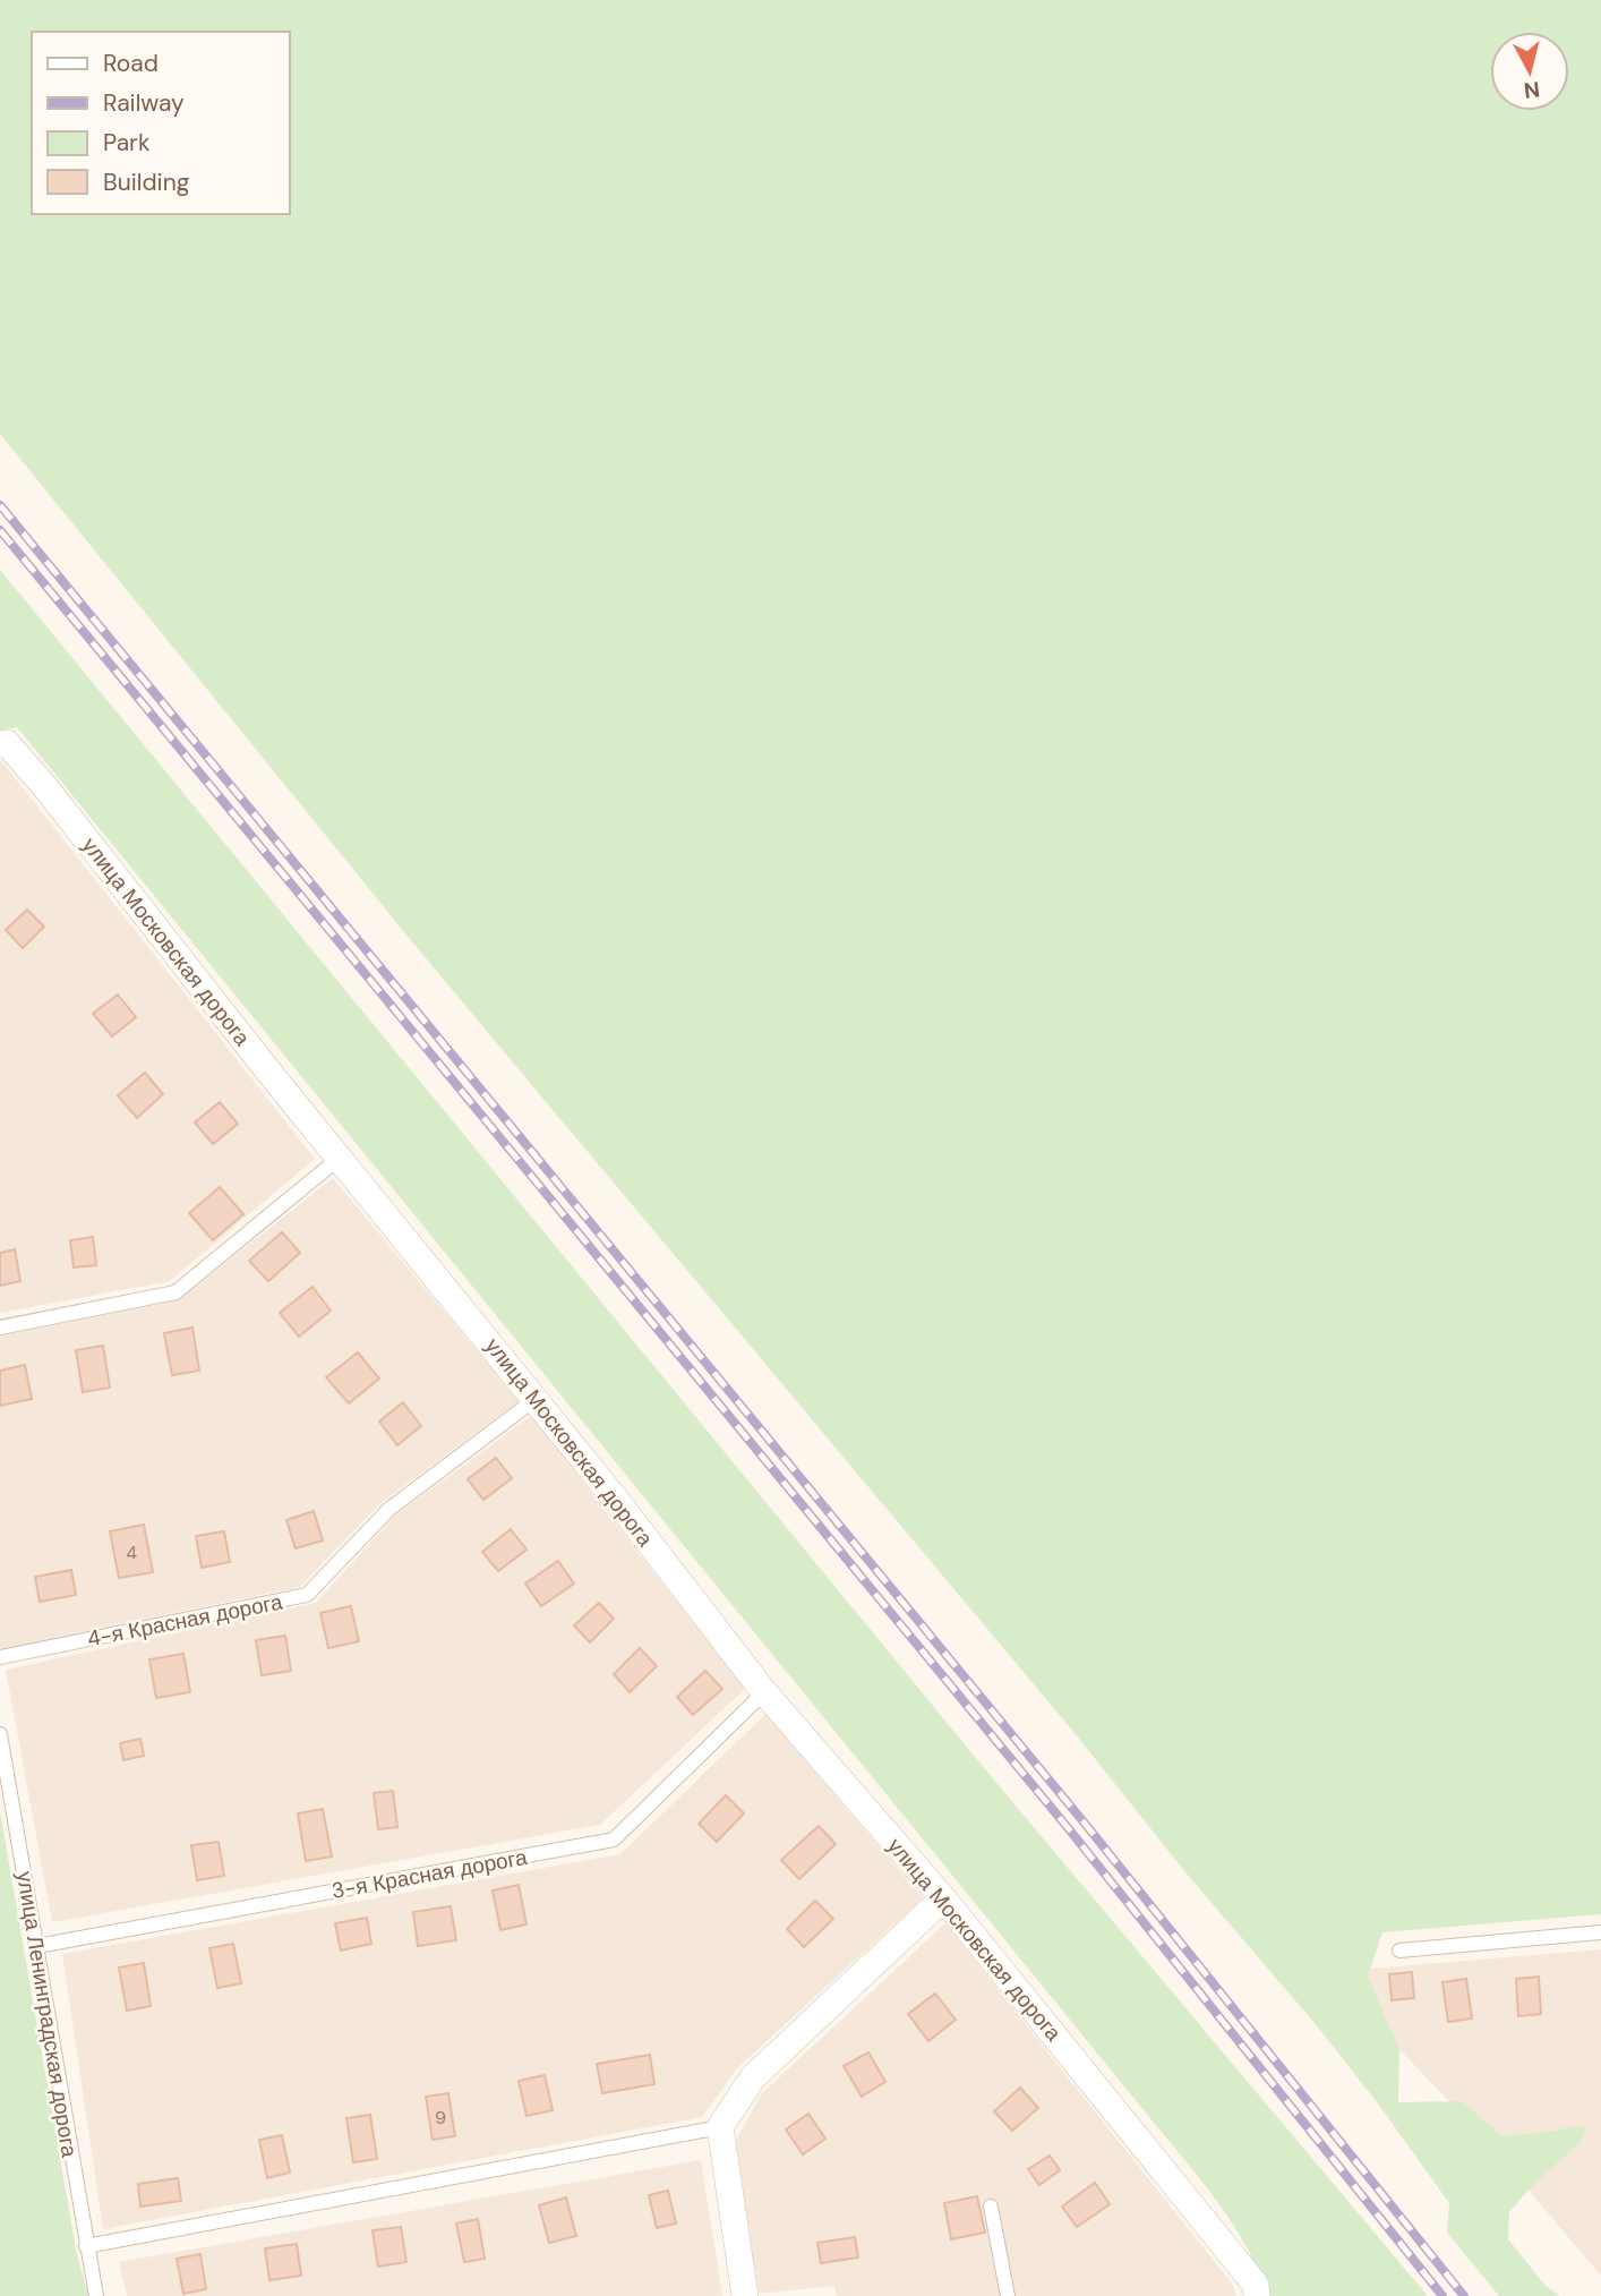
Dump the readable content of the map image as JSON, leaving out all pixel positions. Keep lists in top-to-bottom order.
{
  "streets": {
    "street": ["улица Московская дорога"],
    "lane": ["4-я Красная дорога", "3-я Красная дорога", "улица Ленинградская дорога"]
  },
  "crossings": [
    ["улица Московская дорога", "4-я Красная дорога"],
    ["улица Московская дорога", "3-я Красная дорога"],
    ["3-я Красная дорога", "улица Ленинградская дорога"]
  ],
  "house_numbers": ["4", "9"],
  "legend": [
    "Road",
    "Railway",
    "Park",
    "Building"
  ],
  "north": "bottom"
}
